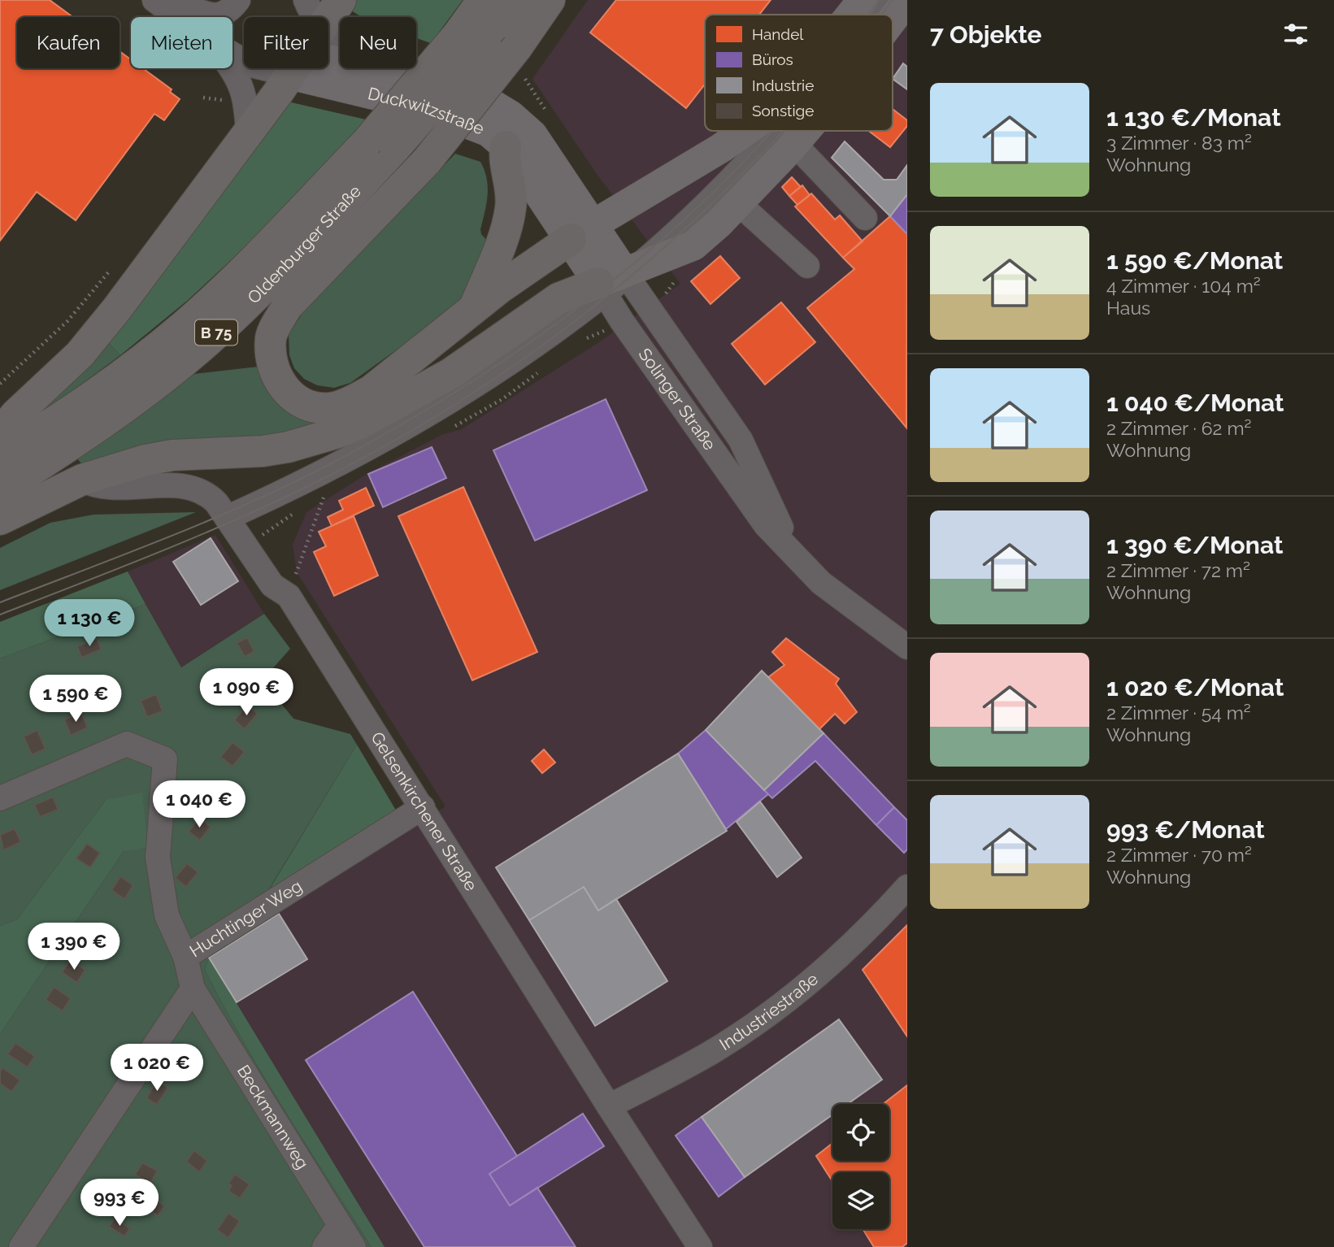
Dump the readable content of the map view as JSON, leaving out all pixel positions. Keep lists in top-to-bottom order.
{
  "streets": {
    "highway": ["Oldenburger Straße", "B 75"],
    "main road": ["Duckwitzstraße", "Solinger Straße"],
    "street": [
      "Gelsenkirchener Straße",
      "Huchtinger Weg",
      "Industriestraße",
      "Beckmannweg"
    ]
  },
  "crossings": [
    ["Duckwitzstraße", "Solinger Straße"],
    ["Gelsenkirchener Straße", "Huchtinger Weg"],
    ["Gelsenkirchener Straße", "Industriestraße"],
    ["Huchtinger Weg", "Beckmannweg"]
  ],
  "legend": [
    "Handel",
    "Büros",
    "Industrie",
    "Sonstige"
  ],
  "page": {
    "heading": "7 Objekte",
    "chip": [
      "Kaufen",
      "Mieten",
      "Filter",
      "Neu"
    ],
    "list": [
      {
        "name": "1 130 €/Monat",
        "note": "3 Zimmer · 83 m² · Wohnung"
      },
      {
        "name": "1 590 €/Monat",
        "note": "4 Zimmer · 104 m² · Haus"
      },
      {
        "name": "1 040 €/Monat",
        "note": "2 Zimmer · 62 m² · Wohnung"
      },
      {
        "name": "1 390 €/Monat",
        "note": "2 Zimmer · 72 m² · Wohnung"
      },
      {
        "name": "1 020 €/Monat",
        "note": "2 Zimmer · 54 m² · Wohnung"
      },
      {
        "name": "993 €/Monat",
        "note": "2 Zimmer · 70 m² · Wohnung"
      }
    ],
    "price": [
      "1 130 €",
      "1 090 €",
      "1 590 €",
      "1 040 €",
      "1 390 €",
      "1 020 €",
      "993 €"
    ]
  }
}
